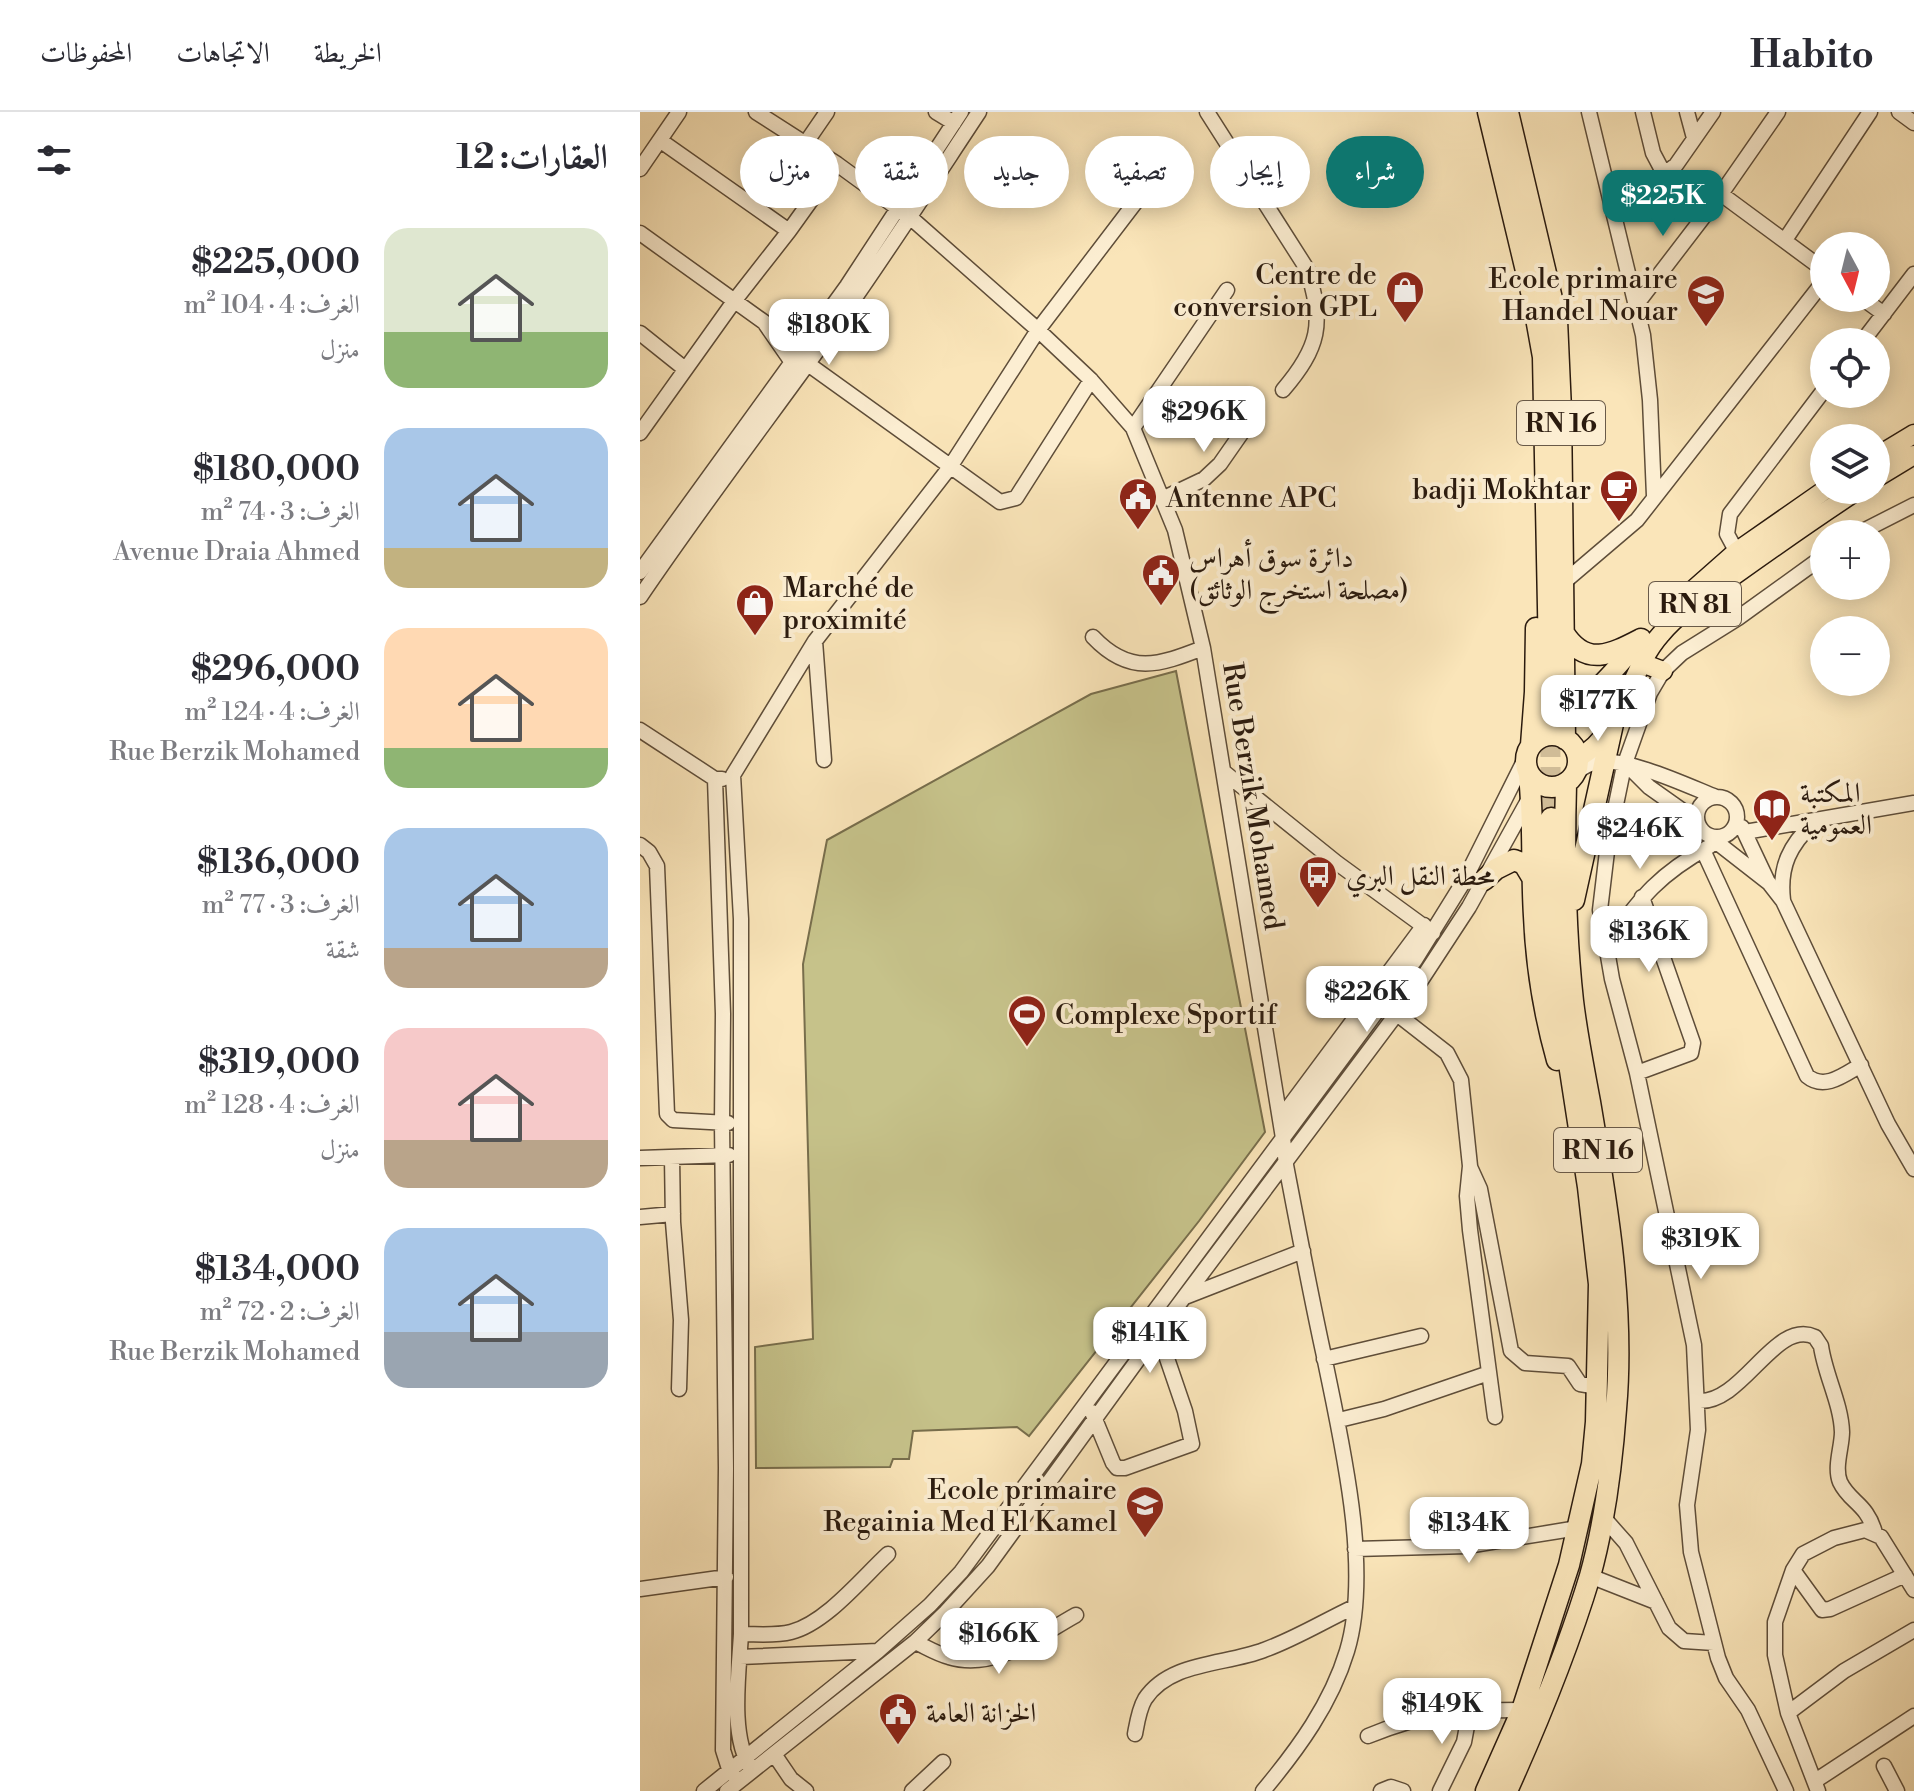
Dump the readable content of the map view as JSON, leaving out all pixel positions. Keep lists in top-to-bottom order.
{
  "streets": {
    "highway": ["RN 16"],
    "main road": ["RN 81"],
    "street": ["Rue Berzik Mohamed"]
  },
  "crossings": [
    ["RN 16", "RN 81"]
  ],
  "places": {
    "shop": ["Centre de conversion GPL", "Marché de proximité"],
    "school or university": ["Ecole primaire Handel Nouar", "Ecole primaire Regainia Med El Kamel"],
    "cafe": ["badji Mokhtar"],
    "public building": ["Antenne APC", "دائرة سوق أهراس (مصلحة استخرج الوثائق)", "الخزانة العامة"],
    "library": ["المكتبة العمومية"],
    "bus stop": ["محطة النقل البري"],
    "sports": ["Complexe Sportif"]
  },
  "north": "bottom",
  "page": {
    "header": "Habito",
    "nav": ["الخريطة", "الاتجاهات", "المحفوظات"],
    "heading": "العقارات: 12",
    "chip": [
      "شراء",
      "إيجار",
      "تصفية",
      "جديد",
      "شقة",
      "منزل"
    ],
    "price": [
      "$225K",
      "$180K",
      "$296K",
      "$177K",
      "$246K",
      "$136K",
      "$226K",
      "$319K",
      "$141K",
      "$134K",
      "$166K",
      "$149K"
    ],
    "list": [
      {
        "name": "$225,000",
        "note": "الغرف: 4 · 104 m² · منزل"
      },
      {
        "name": "$180,000",
        "note": "الغرف: 3 · 74 m² · Avenue Draia Ahmed"
      },
      {
        "name": "$296,000",
        "note": "الغرف: 4 · 124 m² · Rue Berzik Mohamed"
      },
      {
        "name": "$136,000",
        "note": "الغرف: 3 · 77 m² · شقة"
      },
      {
        "name": "$319,000",
        "note": "الغرف: 4 · 128 m² · منزل"
      },
      {
        "name": "$134,000",
        "note": "الغرف: 2 · 72 m² · Rue Berzik Mohamed"
      }
    ],
    "map_buttons": ["+", "−"]
  }
}
